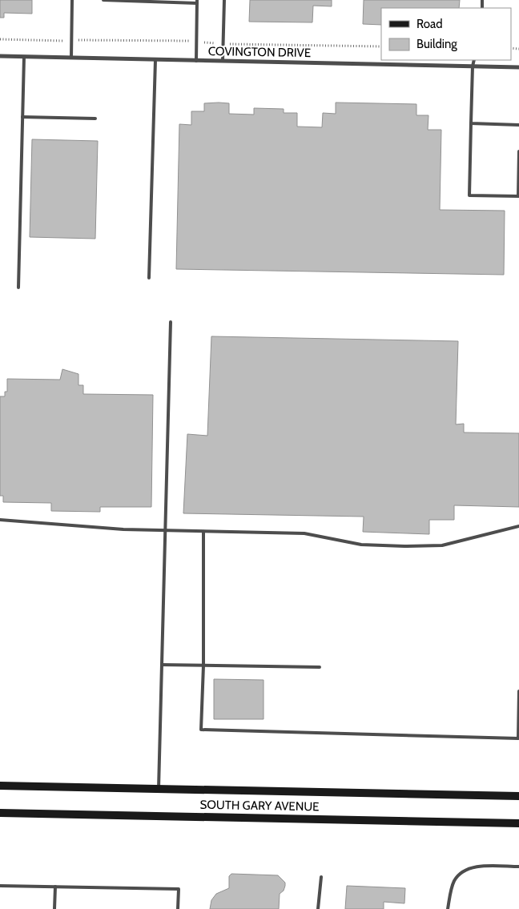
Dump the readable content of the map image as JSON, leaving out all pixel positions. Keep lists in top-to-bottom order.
{
  "streets": {
    "main road": ["SOUTH GARY AVENUE"],
    "street": ["COVINGTON DRIVE"]
  },
  "legend": ["Road", "Building"]
}
